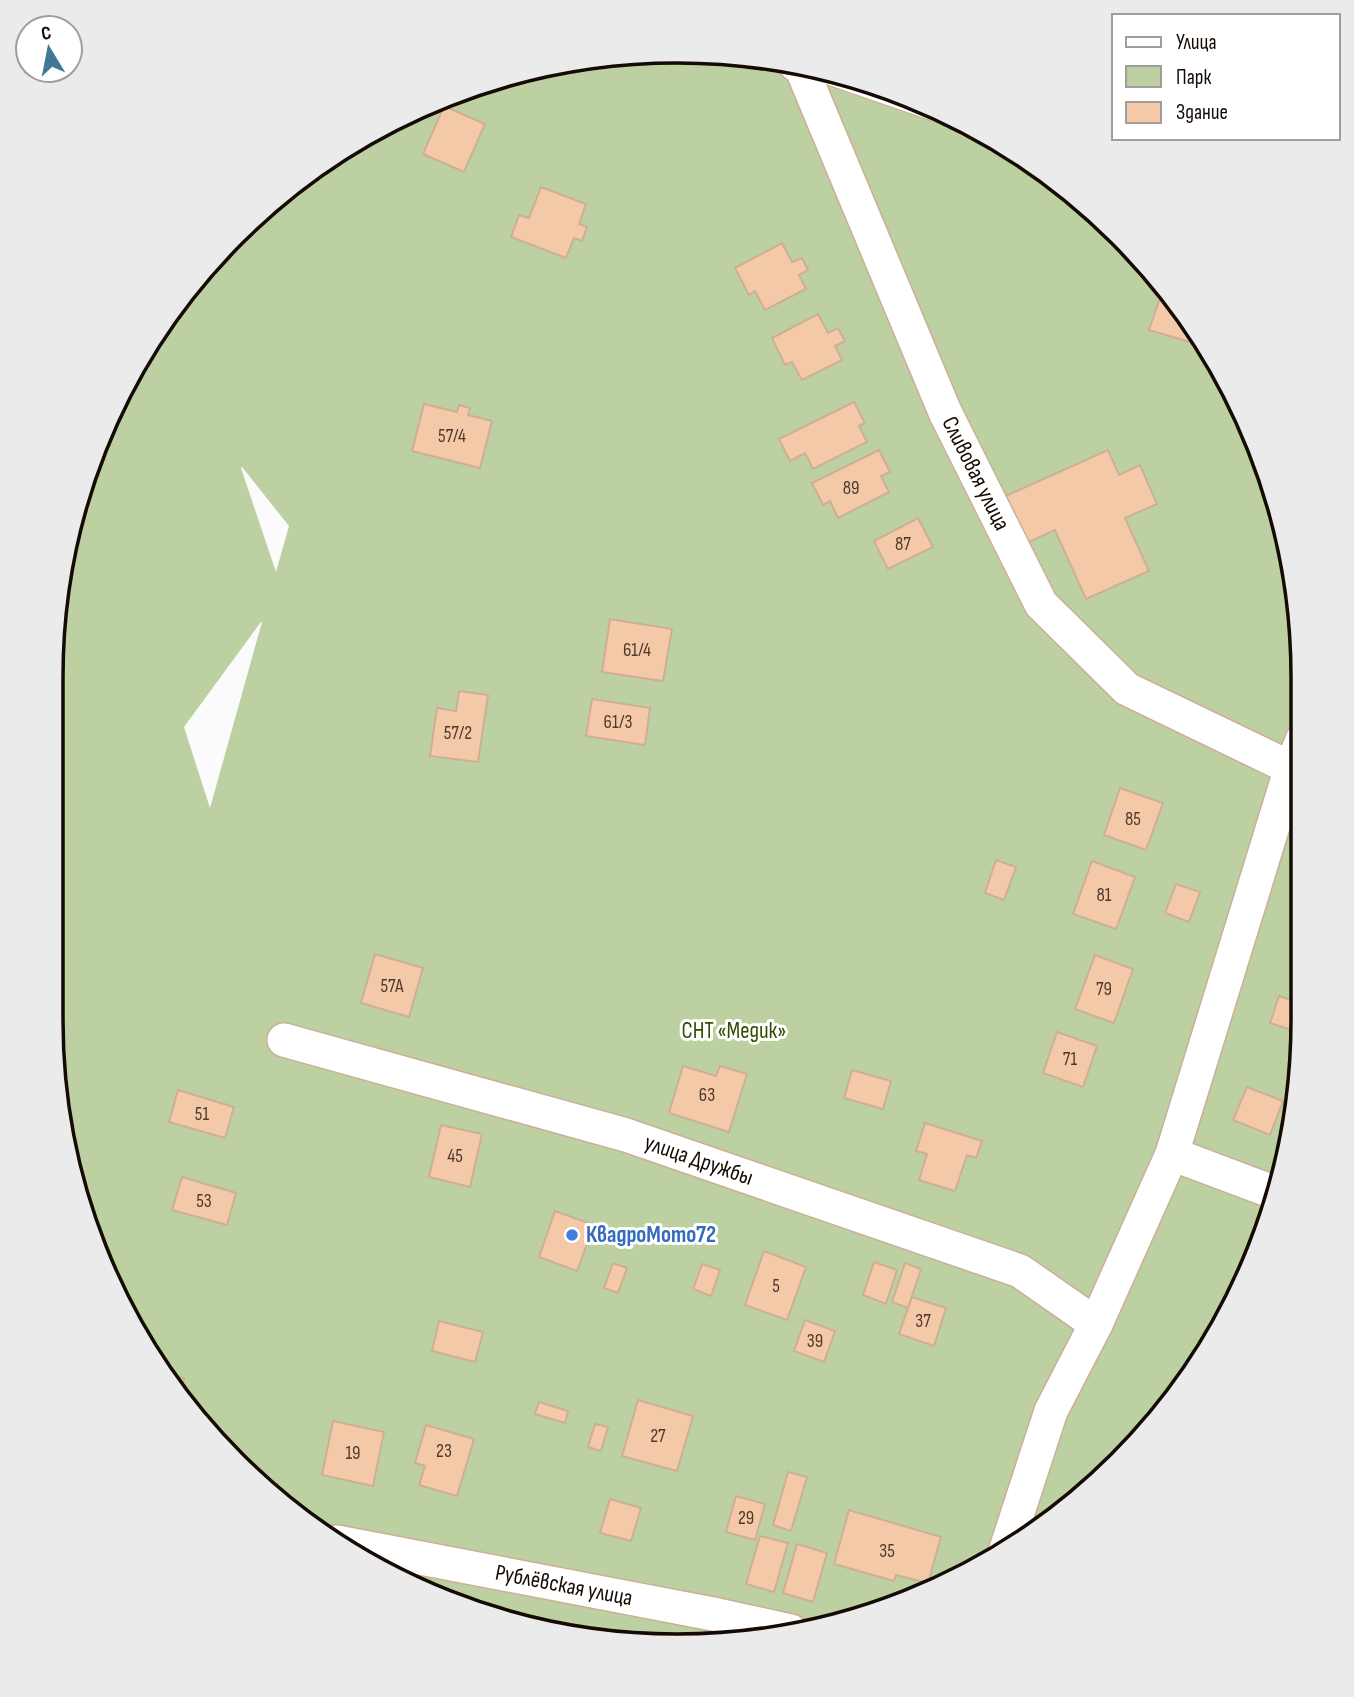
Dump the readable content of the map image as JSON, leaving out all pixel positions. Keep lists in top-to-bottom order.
{
  "streets": {
    "street": ["Сливовая улица", "улица Дружбы", "Рублёвская улица"]
  },
  "parks": ["СНТ «Медик»"],
  "places": ["КвадроМото72"],
  "house_numbers": [
    "57/4",
    "89",
    "87",
    "61/4",
    "61/3",
    "57/2",
    "85",
    "81",
    "57А",
    "79",
    "71",
    "63",
    "51",
    "45",
    "53",
    "5",
    "37",
    "39",
    "27",
    "23",
    "19",
    "29",
    "35"
  ],
  "legend": ["Улица", "Парк", "Здание"],
  "north": "top"
}
